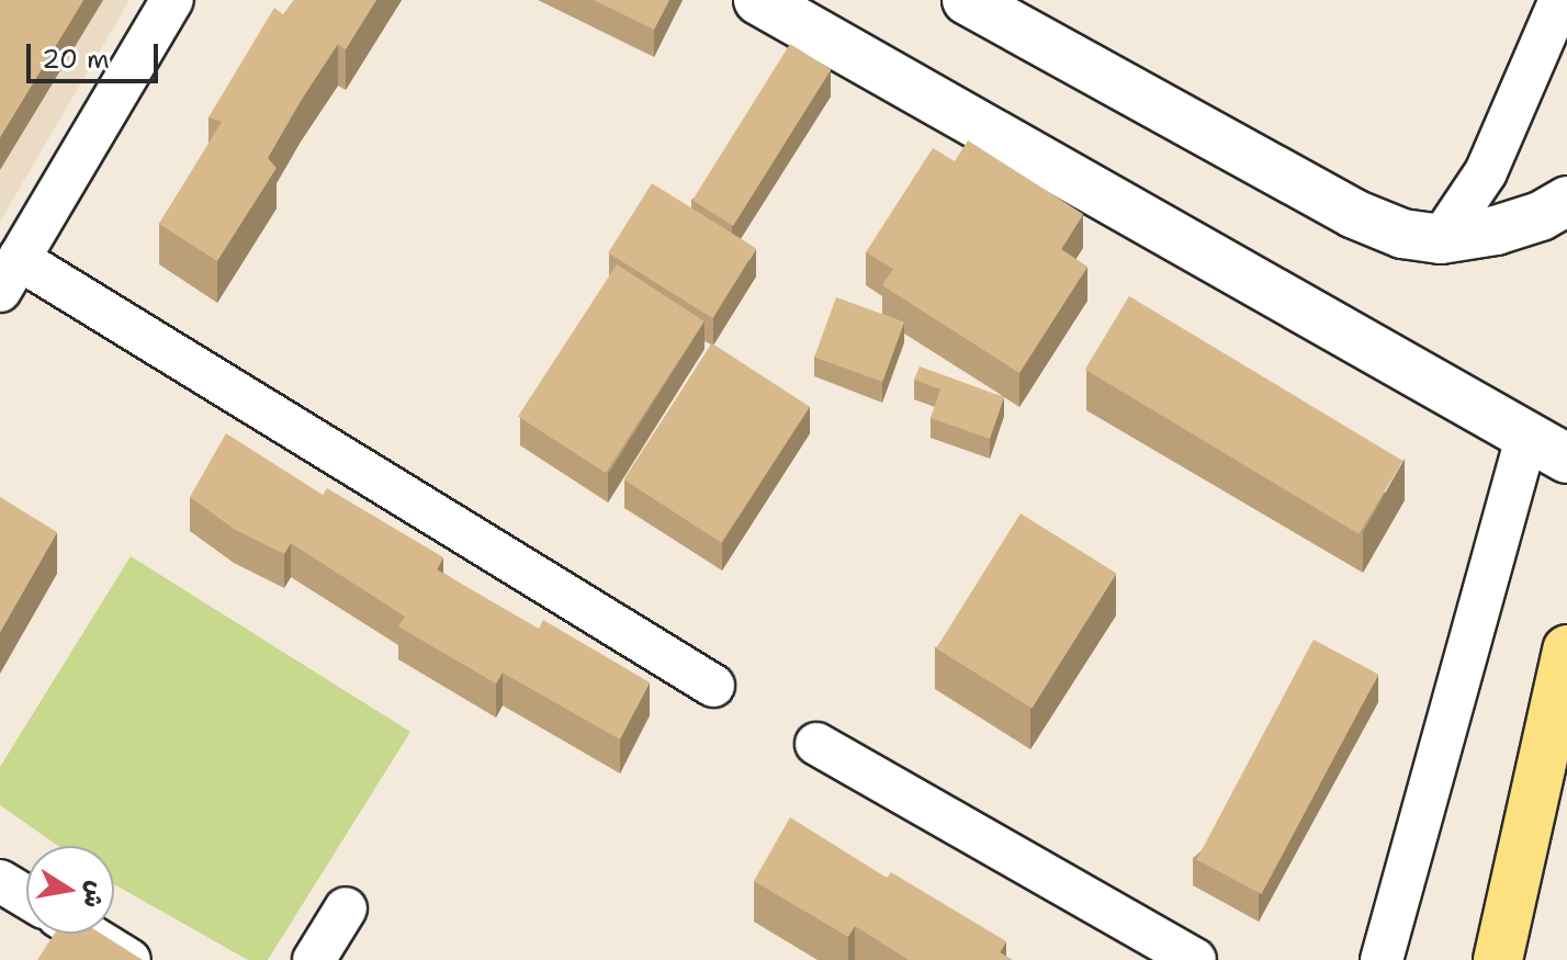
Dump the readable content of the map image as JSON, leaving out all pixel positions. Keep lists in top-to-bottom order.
{
  "scale_bar": "20 m",
  "north": "right"
}
